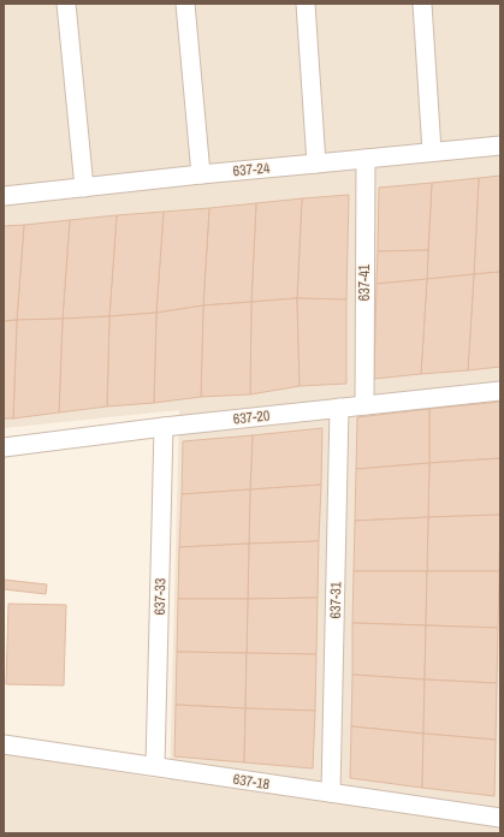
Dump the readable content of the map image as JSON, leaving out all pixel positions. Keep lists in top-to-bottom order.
{
  "streets": {
    "street": [
      "637-24",
      "637-41",
      "637-20",
      "637-33",
      "637-31",
      "637-18"
    ]
  },
  "crossings": [
    ["637-24", "637-41"],
    ["637-41", "637-20"],
    ["637-20", "637-33"],
    ["637-20", "637-31"],
    ["637-33", "637-18"],
    ["637-31", "637-18"]
  ]
}
